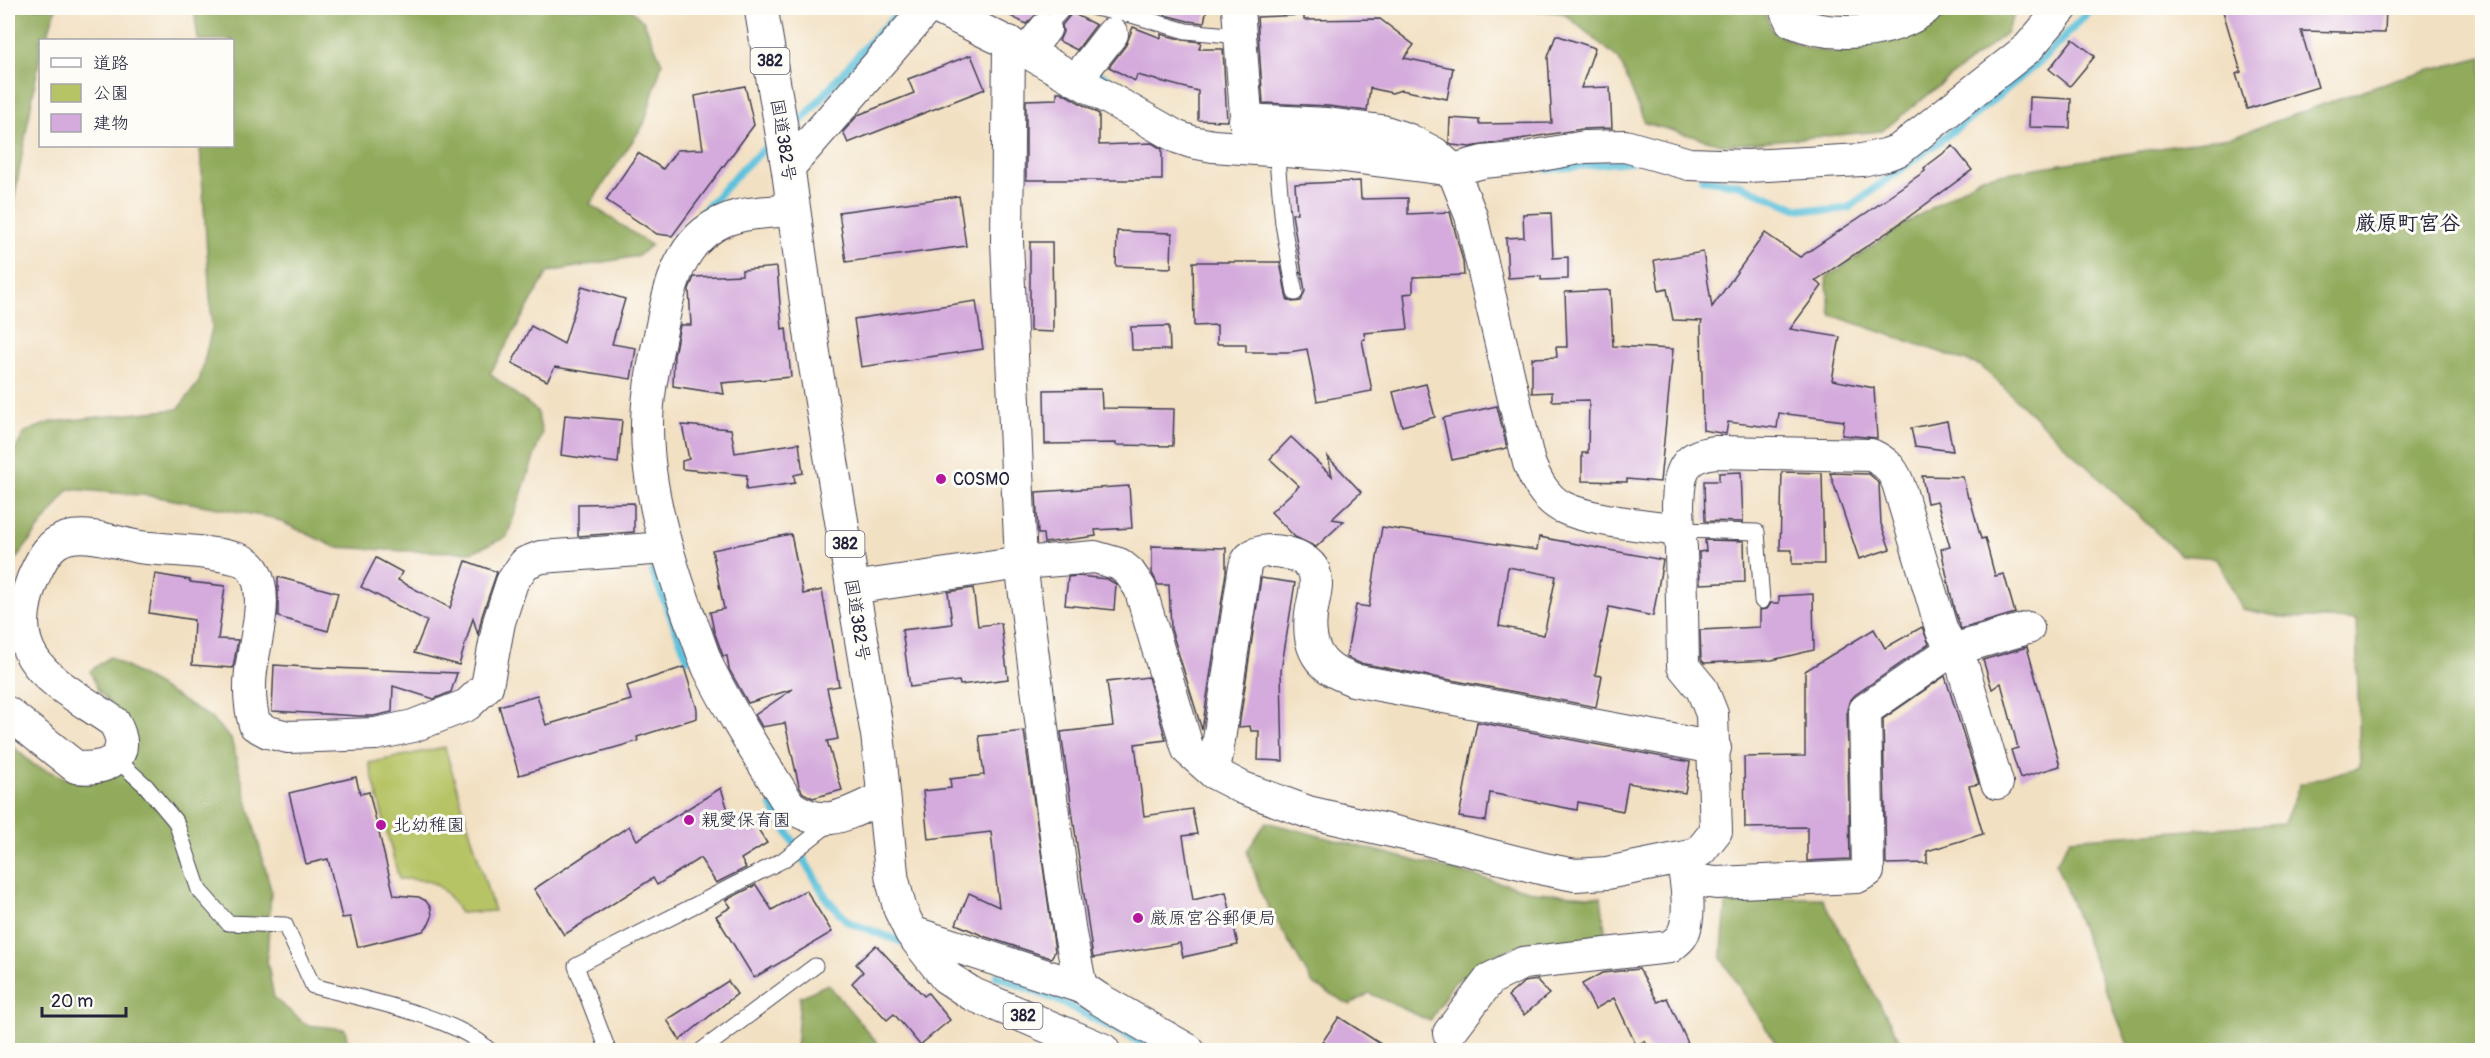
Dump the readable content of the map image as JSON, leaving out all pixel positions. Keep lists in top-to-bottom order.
{
  "streets": {
    "highway": ["382", "国道382号"]
  },
  "districts": ["厳原町宮谷"],
  "places": [
    "COSMO",
    "親愛保育園",
    "北幼稚園",
    "厳原宮谷郵便局"
  ],
  "legend": ["道路", "公園", "建物"],
  "scale_bar": "20 m"
}
